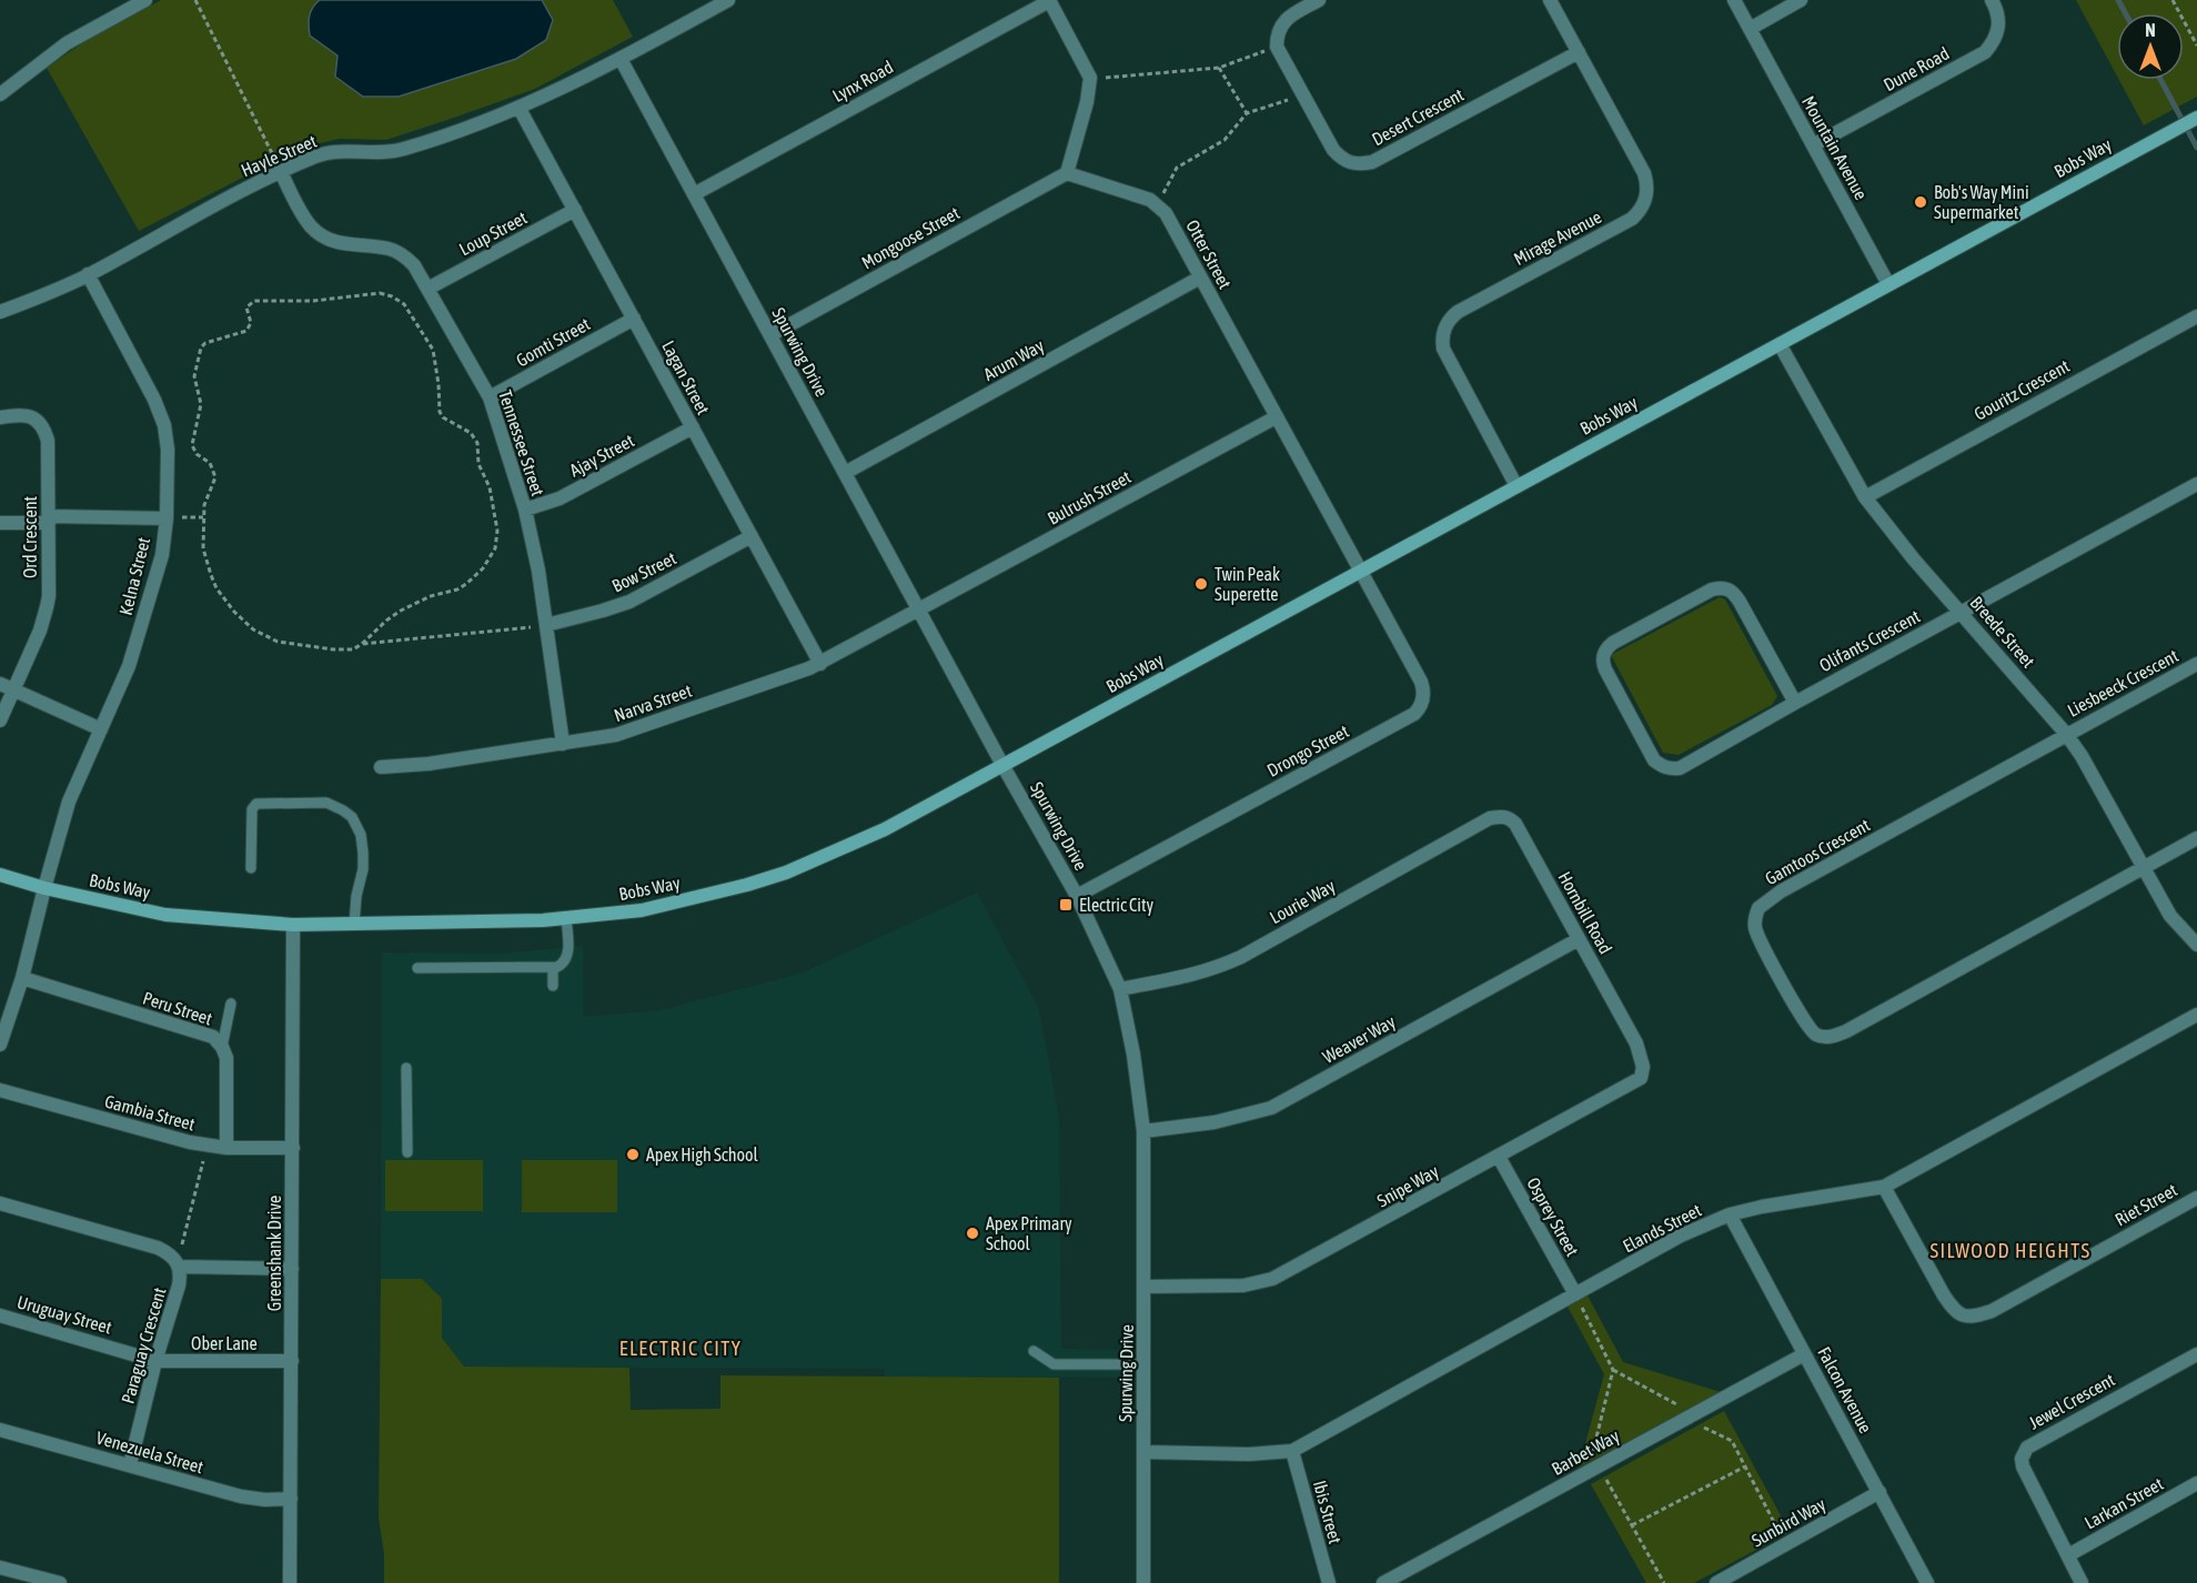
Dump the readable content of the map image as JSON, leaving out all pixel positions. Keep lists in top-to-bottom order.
{
  "streets": {
    "street": [
      "Dune Road",
      "Lynx Road",
      "Desert Crescent",
      "Mountain Avenue",
      "Hayle Street",
      "Bobs Way",
      "Loup Street",
      "Mongoose Street",
      "Mirage Avenue",
      "Otter Street",
      "Gomti Street",
      "Spurwing Drive",
      "Arum Way",
      "Lagan Street",
      "Gouritz Crescent",
      "Tennessee Street",
      "Ajay Street",
      "Bulrush Street",
      "Ord Crescent",
      "Bow Street",
      "Kelna Street",
      "Breede Street",
      "Olifants Crescent",
      "Liesbeeck Crescent",
      "Narva Street",
      "Drongo Street",
      "Gamtoos Crescent",
      "Lourie Way",
      "Hornbill Road",
      "Peru Street",
      "Weaver Way",
      "Gambia Street",
      "Snipe Way",
      "Riet Street",
      "Osprey Street",
      "Elands Street",
      "Greenshank Drive",
      "Uruguay Street",
      "Ober Lane",
      "Paraguay Crescent",
      "Falcon Avenue",
      "Jewel Crescent",
      "Venezuela Street",
      "Barbet Way",
      "Larkan Street",
      "Ibis Street",
      "Sunbird Way"
    ]
  },
  "crossings": [
    ["Dune Road", "Mountain Avenue"],
    ["Lynx Road", "Spurwing Drive"],
    ["Desert Crescent", "Mirage Avenue"],
    ["Mountain Avenue", "Bobs Way"],
    ["Hayle Street", "Spurwing Drive"],
    ["Hayle Street", "Lagan Street"],
    ["Hayle Street", "Tennessee Street"],
    ["Hayle Street", "Kelna Street"],
    ["Bobs Way", "Mirage Avenue"],
    ["Bobs Way", "Otter Street"],
    ["Bobs Way", "Spurwing Drive"],
    ["Bobs Way", "Kelna Street"],
    ["Bobs Way", "Breede Street"],
    ["Bobs Way", "Drongo Street"],
    ["Bobs Way", "Greenshank Drive"],
    ["Loup Street", "Lagan Street"],
    ["Loup Street", "Tennessee Street"],
    ["Mongoose Street", "Spurwing Drive"],
    ["Otter Street", "Arum Way"],
    ["Otter Street", "Bulrush Street"],
    ["Otter Street", "Drongo Street"],
    ["Gomti Street", "Lagan Street"],
    ["Gomti Street", "Tennessee Street"],
    ["Spurwing Drive", "Arum Way"],
    ["Spurwing Drive", "Bulrush Street"],
    ["Spurwing Drive", "Narva Street"],
    ["Spurwing Drive", "Drongo Street"],
    ["Spurwing Drive", "Lourie Way"],
    ["Spurwing Drive", "Weaver Way"],
    ["Spurwing Drive", "Snipe Way"],
    ["Spurwing Drive", "Elands Street"],
    ["Lagan Street", "Ajay Street"],
    ["Lagan Street", "Bow Street"],
    ["Lagan Street", "Narva Street"],
    ["Gouritz Crescent", "Breede Street"],
    ["Tennessee Street", "Ajay Street"],
    ["Tennessee Street", "Bow Street"],
    ["Tennessee Street", "Narva Street"],
    ["Bulrush Street", "Narva Street"],
    ["Breede Street", "Olifants Crescent"],
    ["Breede Street", "Liesbeeck Crescent"],
    ["Breede Street", "Gamtoos Crescent"],
    ["Liesbeeck Crescent", "Gamtoos Crescent"],
    ["Lourie Way", "Hornbill Road"],
    ["Hornbill Road", "Weaver Way"],
    ["Hornbill Road", "Snipe Way"],
    ["Peru Street", "Gambia Street"],
    ["Gambia Street", "Greenshank Drive"],
    ["Snipe Way", "Osprey Street"],
    ["Riet Street", "Elands Street"],
    ["Osprey Street", "Elands Street"],
    ["Elands Street", "Falcon Avenue"],
    ["Elands Street", "Ibis Street"],
    ["Greenshank Drive", "Ober Lane"],
    ["Greenshank Drive", "Venezuela Street"],
    ["Uruguay Street", "Ober Lane"],
    ["Uruguay Street", "Paraguay Crescent"],
    ["Ober Lane", "Paraguay Crescent"],
    ["Paraguay Crescent", "Venezuela Street"],
    ["Falcon Avenue", "Barbet Way"],
    ["Falcon Avenue", "Sunbird Way"],
    ["Jewel Crescent", "Larkan Street"]
  ],
  "districts": ["SILWOOD HEIGHTS", "ELECTRIC CITY"],
  "places": {
    "other": [
      "Bob's Way Mini Supermarket",
      "Twin Peak Superette",
      "Apex High School",
      "Apex Primary School"
    ],
    "transit": ["Electric City"]
  },
  "north": "top"
}
